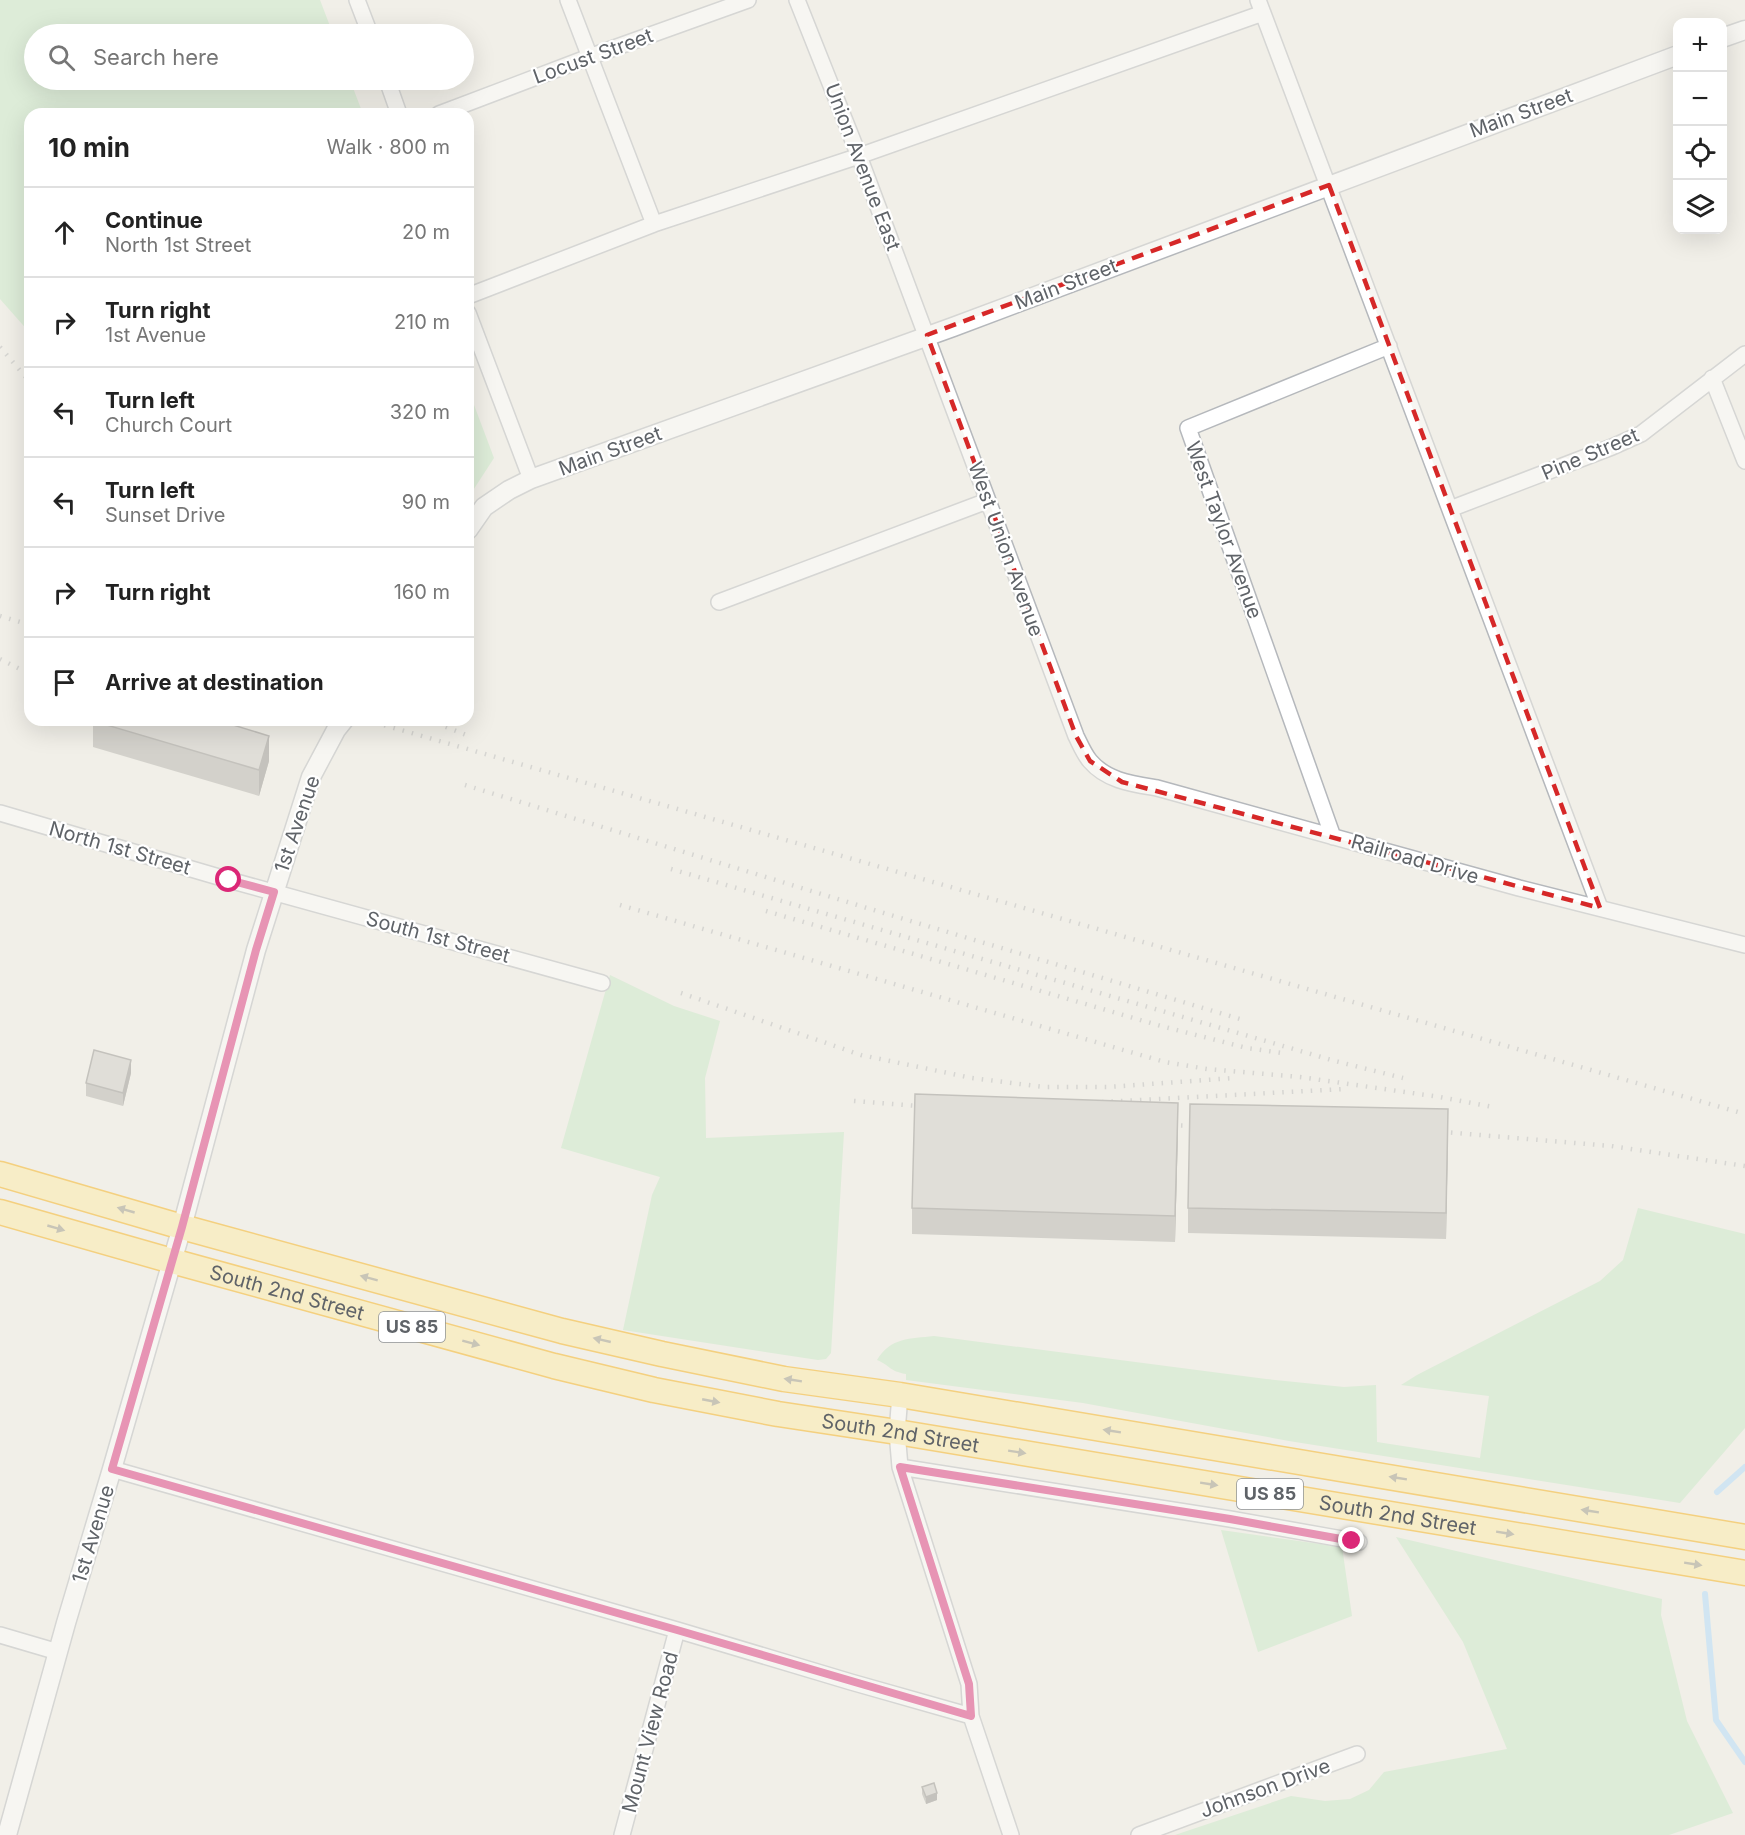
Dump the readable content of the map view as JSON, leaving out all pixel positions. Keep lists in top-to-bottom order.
{
  "streets": {
    "highway": ["South 2nd Street", "US 85"],
    "street": [
      "Locust Street",
      "Main Street",
      "Union Avenue East",
      "Pine Street",
      "West Taylor Avenue",
      "West Union Avenue",
      "1st Avenue",
      "North 1st Street",
      "Railroad Drive",
      "South 1st Street",
      "Mount View Road",
      "Johnson Drive"
    ]
  },
  "crossings": [
    ["Main Street", "Union Avenue East"],
    ["Main Street", "West Union Avenue"],
    ["Union Avenue East", "West Union Avenue"],
    ["West Taylor Avenue", "Railroad Drive"],
    ["West Union Avenue", "Railroad Drive"],
    ["1st Avenue", "North 1st Street"],
    ["1st Avenue", "South 1st Street"],
    ["1st Avenue", "South 2nd Street"],
    ["1st Avenue", "US 85"],
    ["North 1st Street", "South 1st Street"],
    ["South 2nd Street", "US 85"]
  ],
  "page": {
    "map_buttons": ["+", "−"],
    "search": "Search here",
    "heading": ["10 min", "Walk · 800 m"],
    "list": [
      ["Continue", "North 1st Street", "20 m"],
      ["Turn right", "1st Avenue", "210 m"],
      ["Turn left", "Church Court", "320 m"],
      ["Turn left", "Sunset Drive", "90 m"],
      ["Turn right", "160 m"],
      "Arrive at destination"
    ]
  }
}
